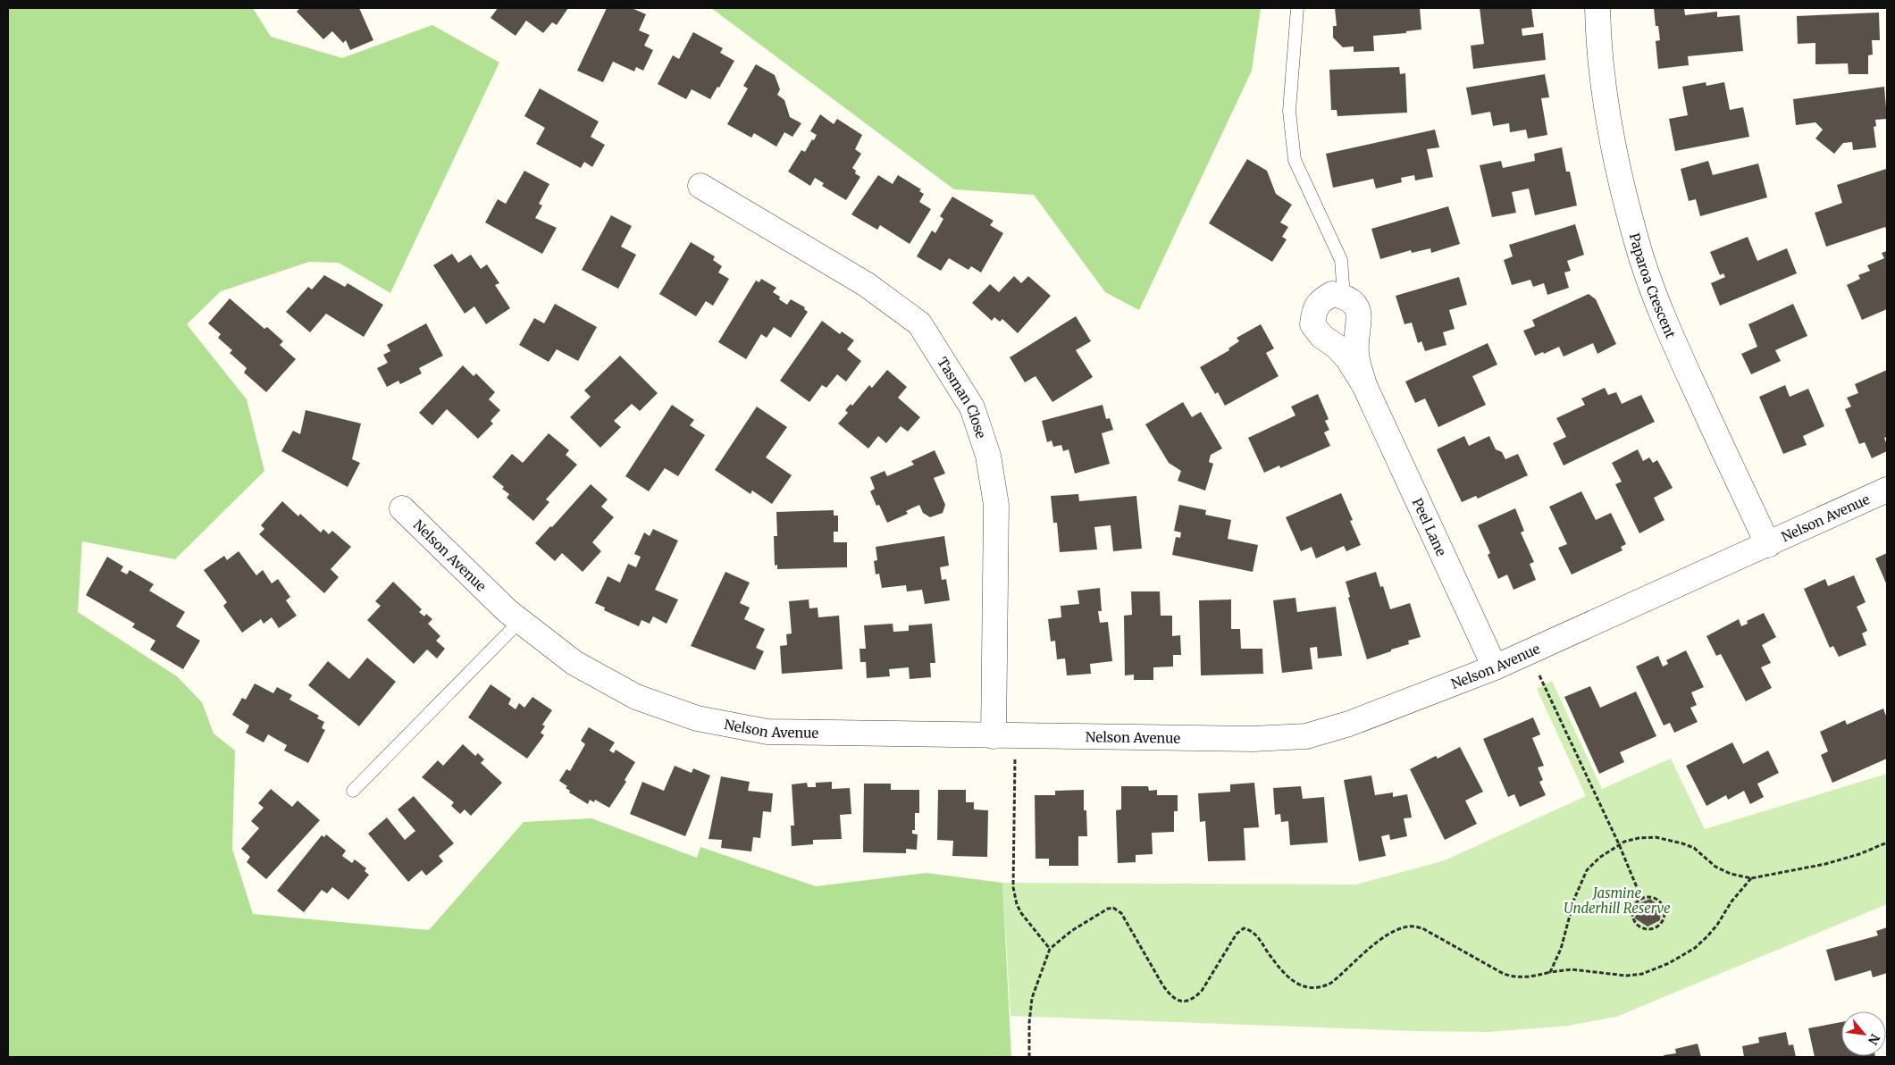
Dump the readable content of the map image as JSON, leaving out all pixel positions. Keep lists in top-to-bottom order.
{
  "streets": {
    "street": [
      "Paparoa Crescent",
      "Tasman Close",
      "Nelson Avenue",
      "Peel Lane"
    ]
  },
  "crossings": [
    ["Paparoa Crescent", "Nelson Avenue"],
    ["Tasman Close", "Nelson Avenue"],
    ["Nelson Avenue", "Peel Lane"]
  ],
  "parks": ["Jasmine Underhill Reserve"],
  "north": "bottom right"
}
